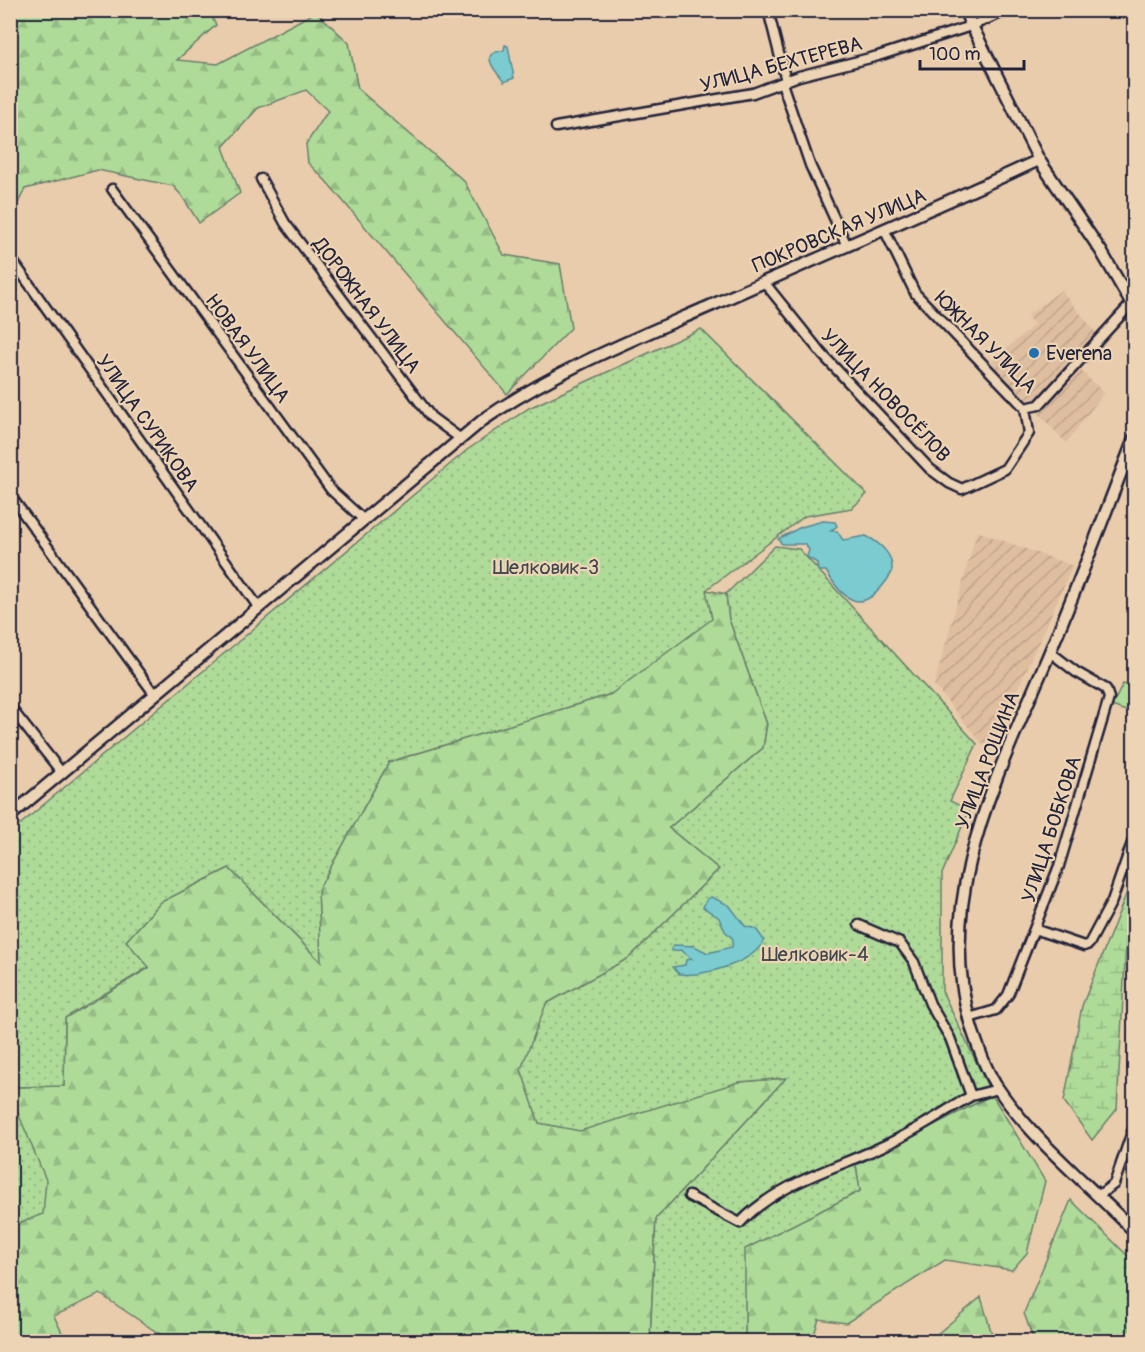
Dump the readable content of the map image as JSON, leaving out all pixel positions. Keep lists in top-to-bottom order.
{
  "streets": {
    "street": [
      "УЛИЦА БЕХТЕРЕВА",
      "ПОКРОВСКАЯ УЛИЦА",
      "ДОРОЖНАЯ УЛИЦА",
      "ЮЖНАЯ УЛИЦА",
      "НОВАЯ УЛИЦА",
      "УЛИЦА НОВОСЁЛОВ",
      "УЛИЦА СУРИКОВА",
      "УЛИЦА РОЩИНА",
      "УЛИЦА БОБКОВА"
    ]
  },
  "crossings": [
    ["ПОКРОВСКАЯ УЛИЦА", "ДОРОЖНАЯ УЛИЦА"],
    ["ПОКРОВСКАЯ УЛИЦА", "ЮЖНАЯ УЛИЦА"],
    ["ПОКРОВСКАЯ УЛИЦА", "НОВАЯ УЛИЦА"],
    ["ПОКРОВСКАЯ УЛИЦА", "УЛИЦА НОВОСЁЛОВ"],
    ["ПОКРОВСКАЯ УЛИЦА", "УЛИЦА СУРИКОВА"],
    ["ЮЖНАЯ УЛИЦА", "УЛИЦА НОВОСЁЛОВ"],
    ["УЛИЦА РОЩИНА", "УЛИЦА БОБКОВА"]
  ],
  "parks": ["Шелковик-3", "Шелковик-4"],
  "places": ["Everena"],
  "scale_bar": "100 m"
}
